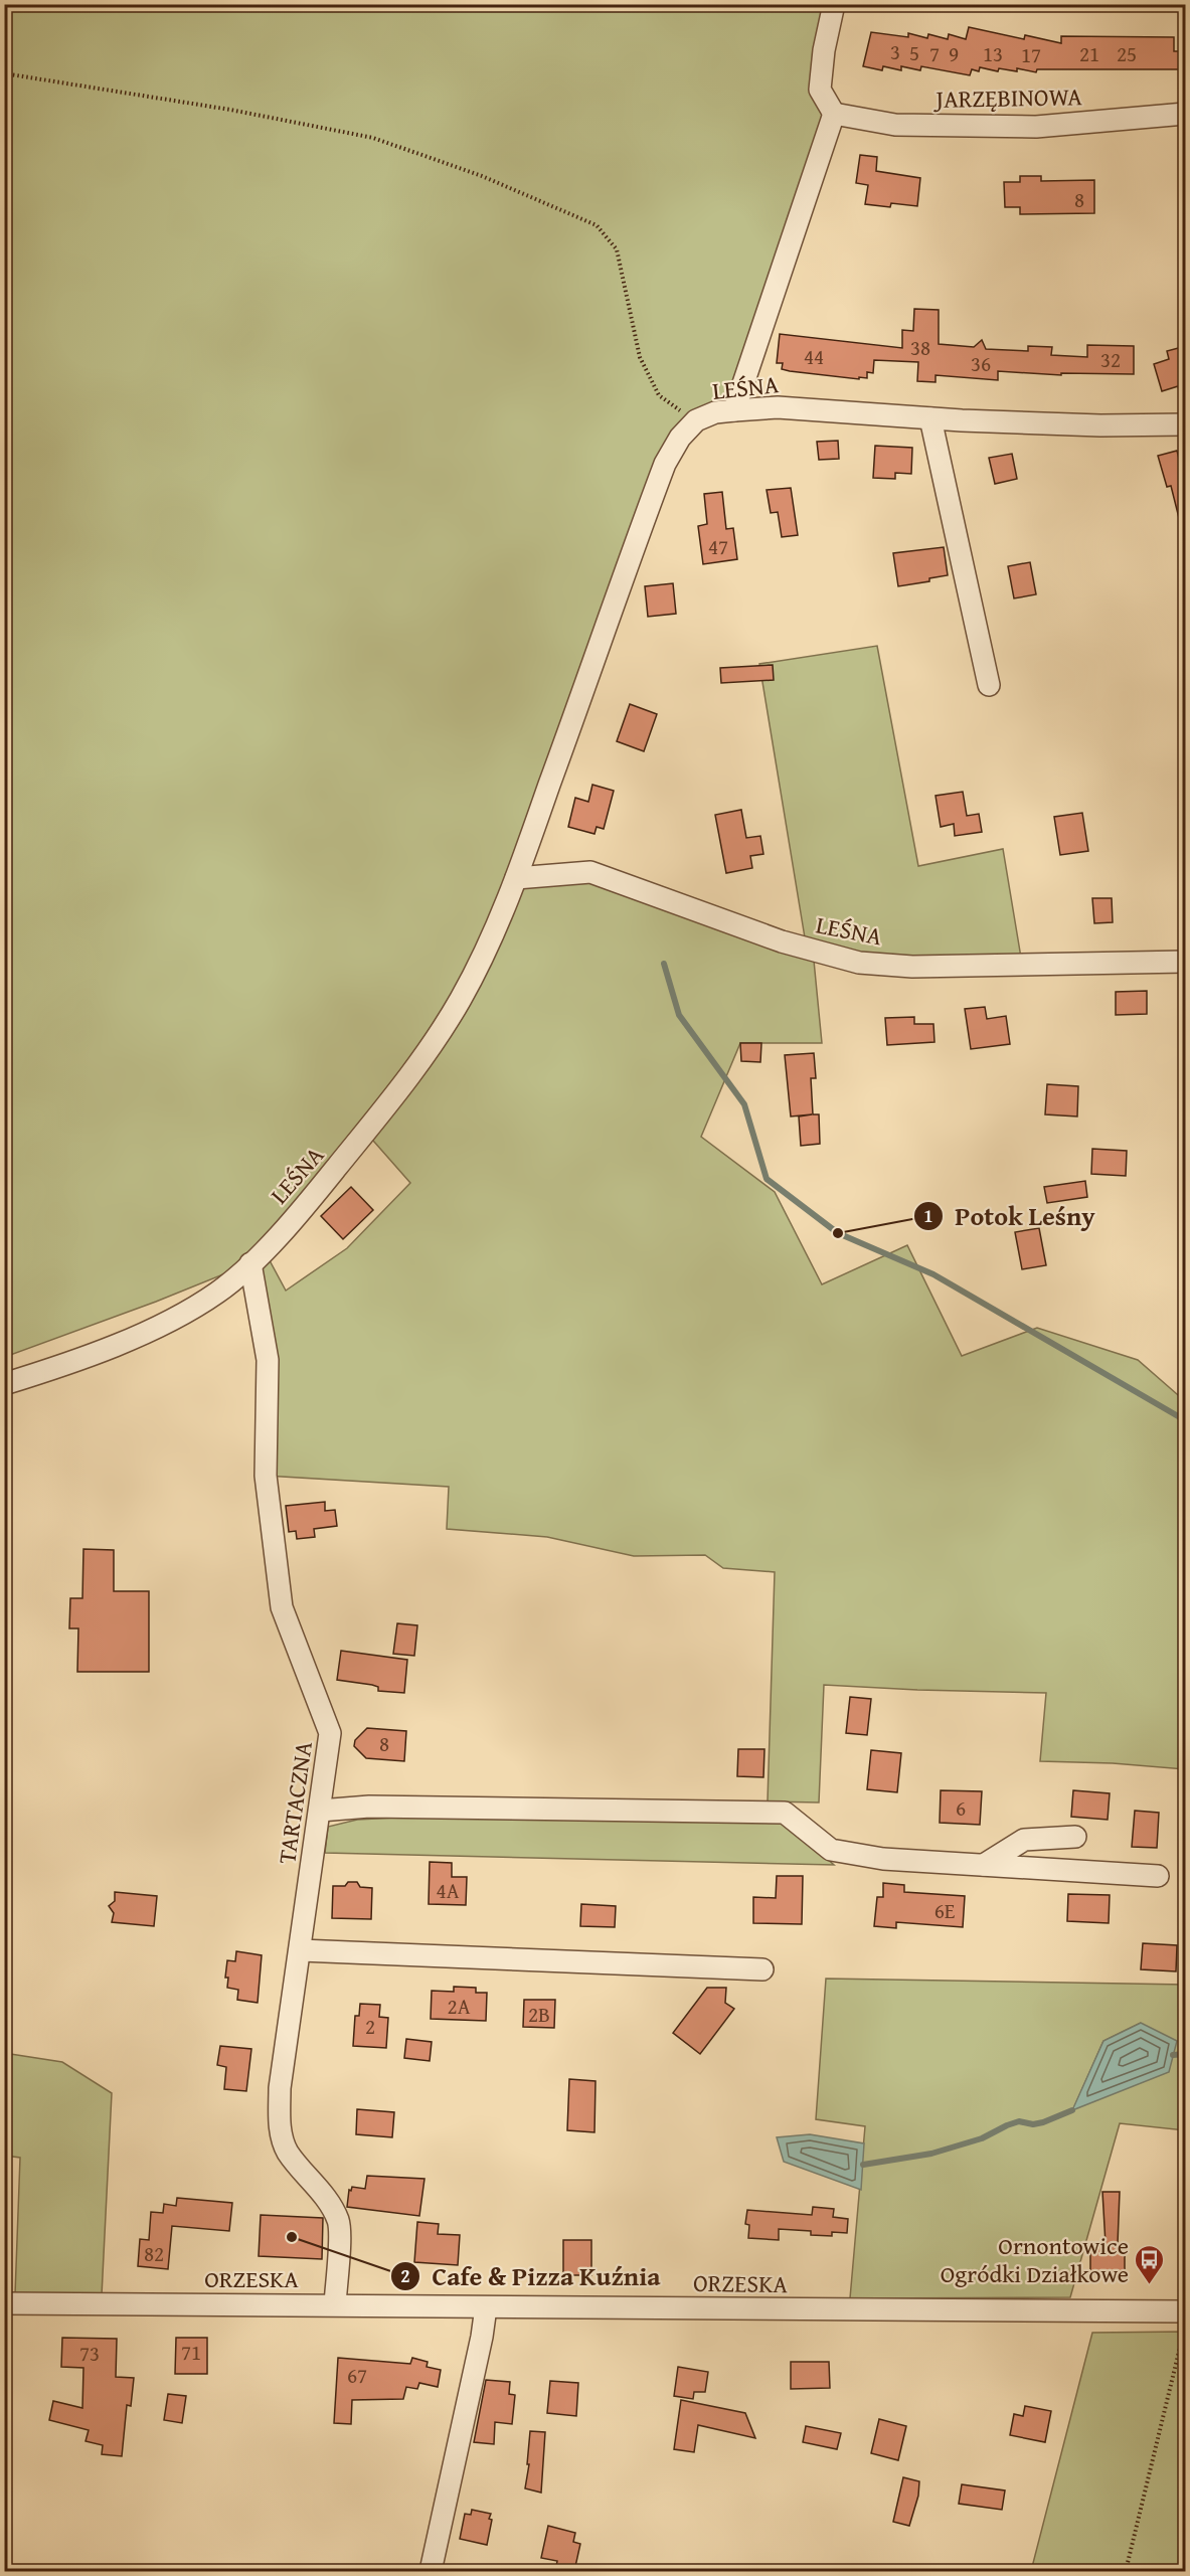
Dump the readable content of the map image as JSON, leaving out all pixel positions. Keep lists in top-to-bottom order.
{
  "streets": {
    "street": [
      "JARZĘBINOWA",
      "LEŚNA",
      "TARTACZNA",
      "ORZESKA"
    ]
  },
  "crossings": [
    ["LEŚNA", "TARTACZNA"],
    ["TARTACZNA", "ORZESKA"]
  ],
  "places": {
    "other": ["Potok Leśny", "Cafe & Pizza Kuźnia"],
    "bus stop": ["Ornontowice Ogródki Działkowe"]
  },
  "house_numbers": [
    "3",
    "5",
    "7",
    "9",
    "13",
    "21",
    "25",
    "17",
    "8",
    "38",
    "44",
    "32",
    "36",
    "47",
    "8",
    "6",
    "4A",
    "6E",
    "2A",
    "2B",
    "2",
    "82",
    "71",
    "73",
    "67"
  ]
}
